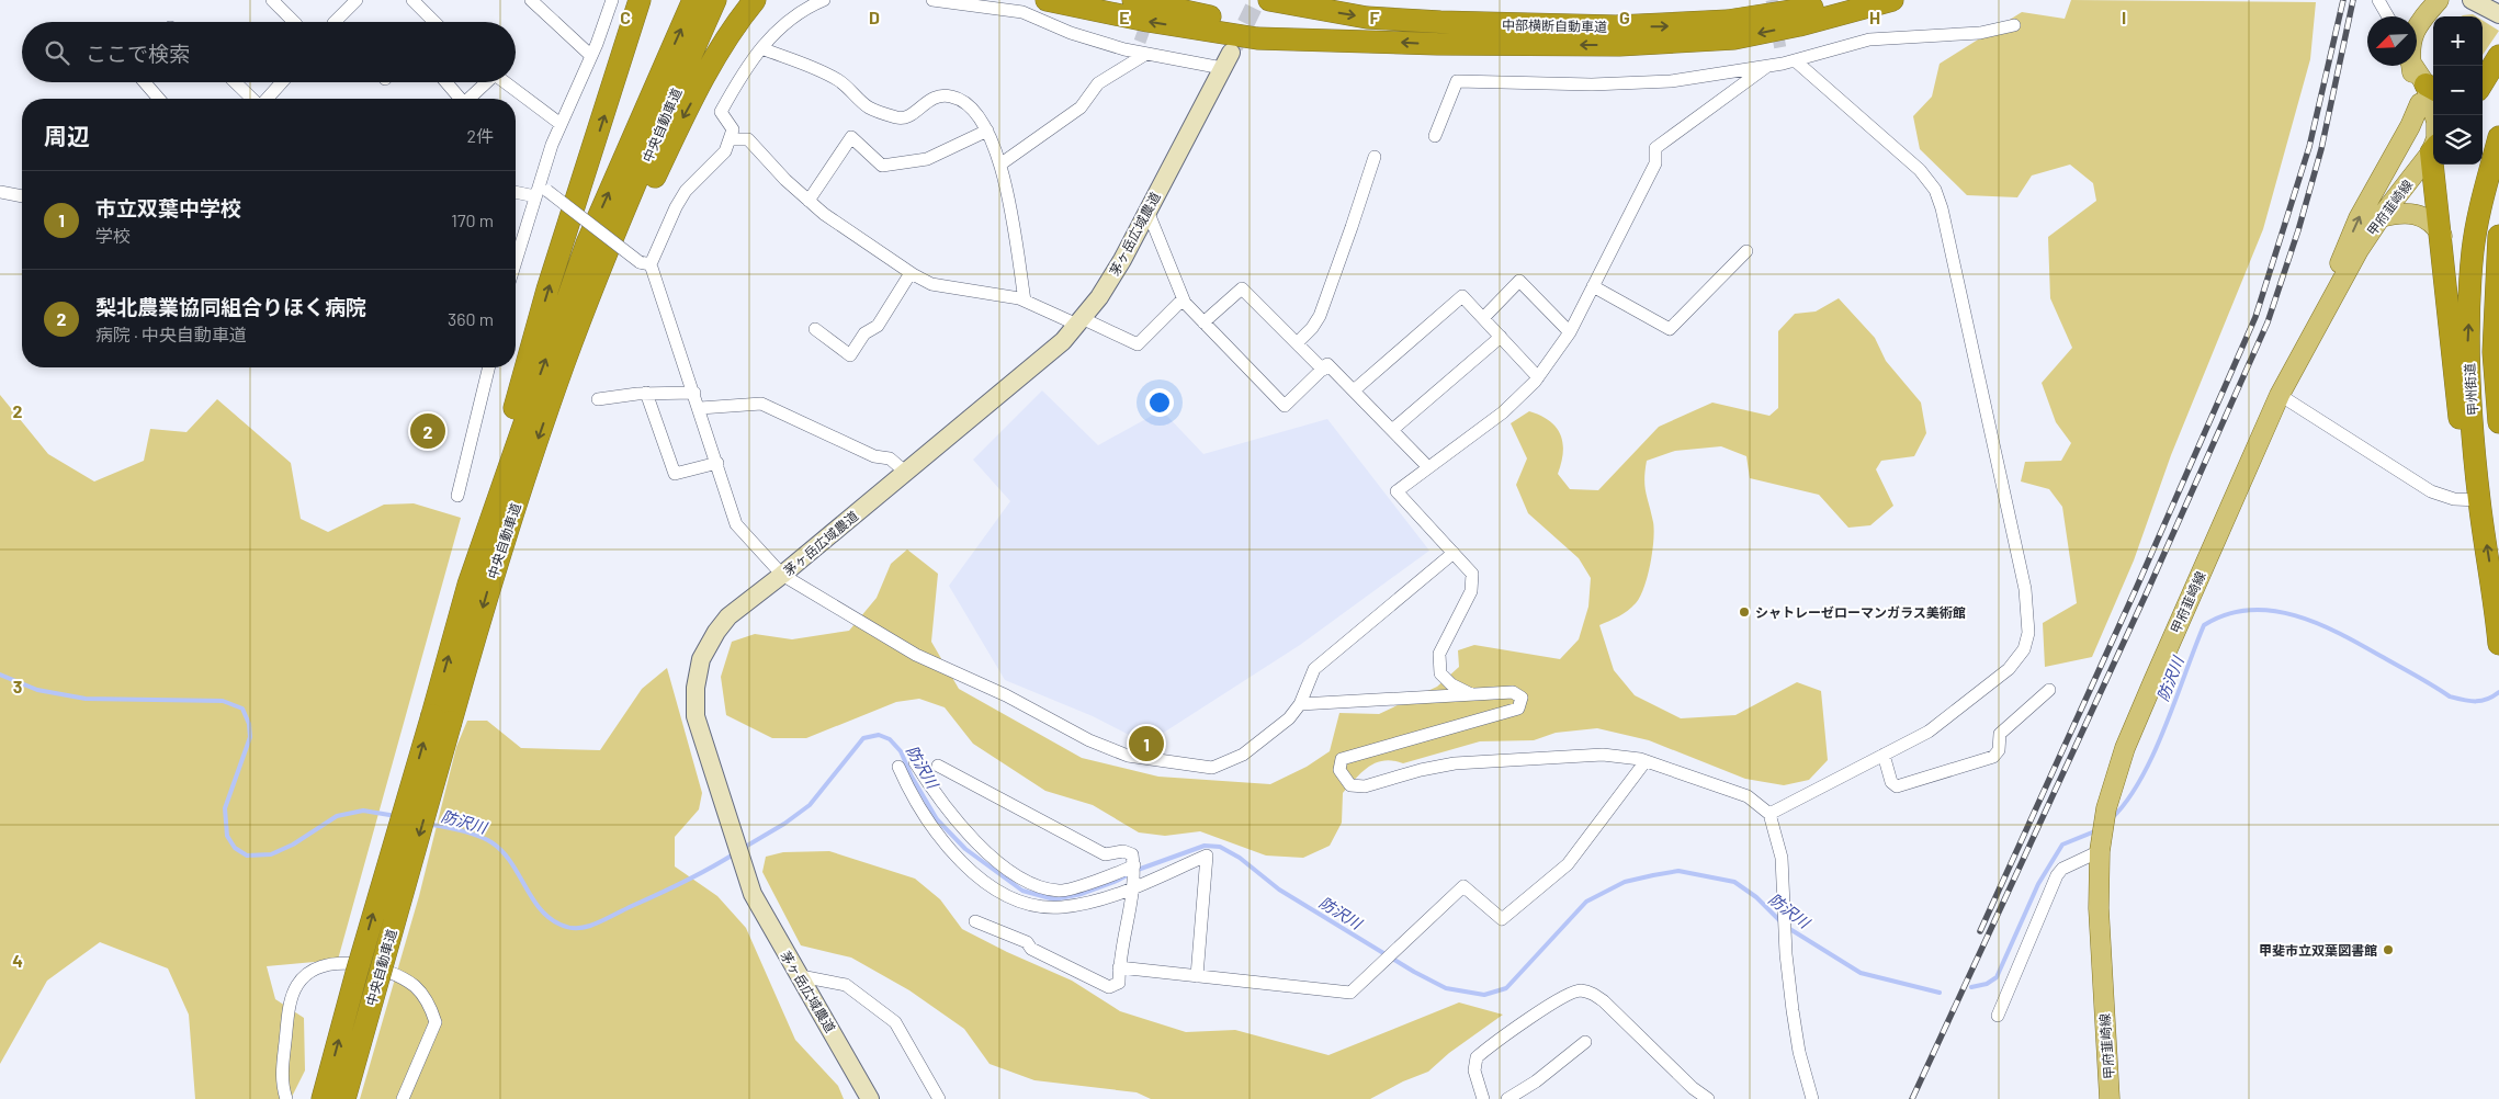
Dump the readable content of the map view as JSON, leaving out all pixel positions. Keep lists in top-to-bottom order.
{
  "streets": {
    "highway": ["中部横断自動車道", "中央自動車道", "甲州街道"],
    "main road": ["甲府韮崎線"],
    "street": ["茅ヶ岳広域農道"]
  },
  "water": ["防沢川"],
  "places": ["シャトレーゼローマンガラス美術館", "甲斐市立双葉図書館"],
  "north": "bottom left",
  "page": {
    "map_buttons": ["+", "−"],
    "search": "ここで検索",
    "heading": ["周辺", "2件"],
    "list": [
      {
        "mark": "1",
        "name": "市立双葉中学校",
        "note": "学校",
        "value": "170 m"
      },
      {
        "mark": "2",
        "name": "梨北農業協同組合りほく病院",
        "note": "病院 · 中央自動車道",
        "value": "360 m"
      }
    ],
    "pins": ["2", "1"]
  },
  "grid": {
    "columns": [
      "C",
      "D",
      "E",
      "F",
      "G",
      "H",
      "I"
    ],
    "rows": ["2", "3", "4"]
  }
}
